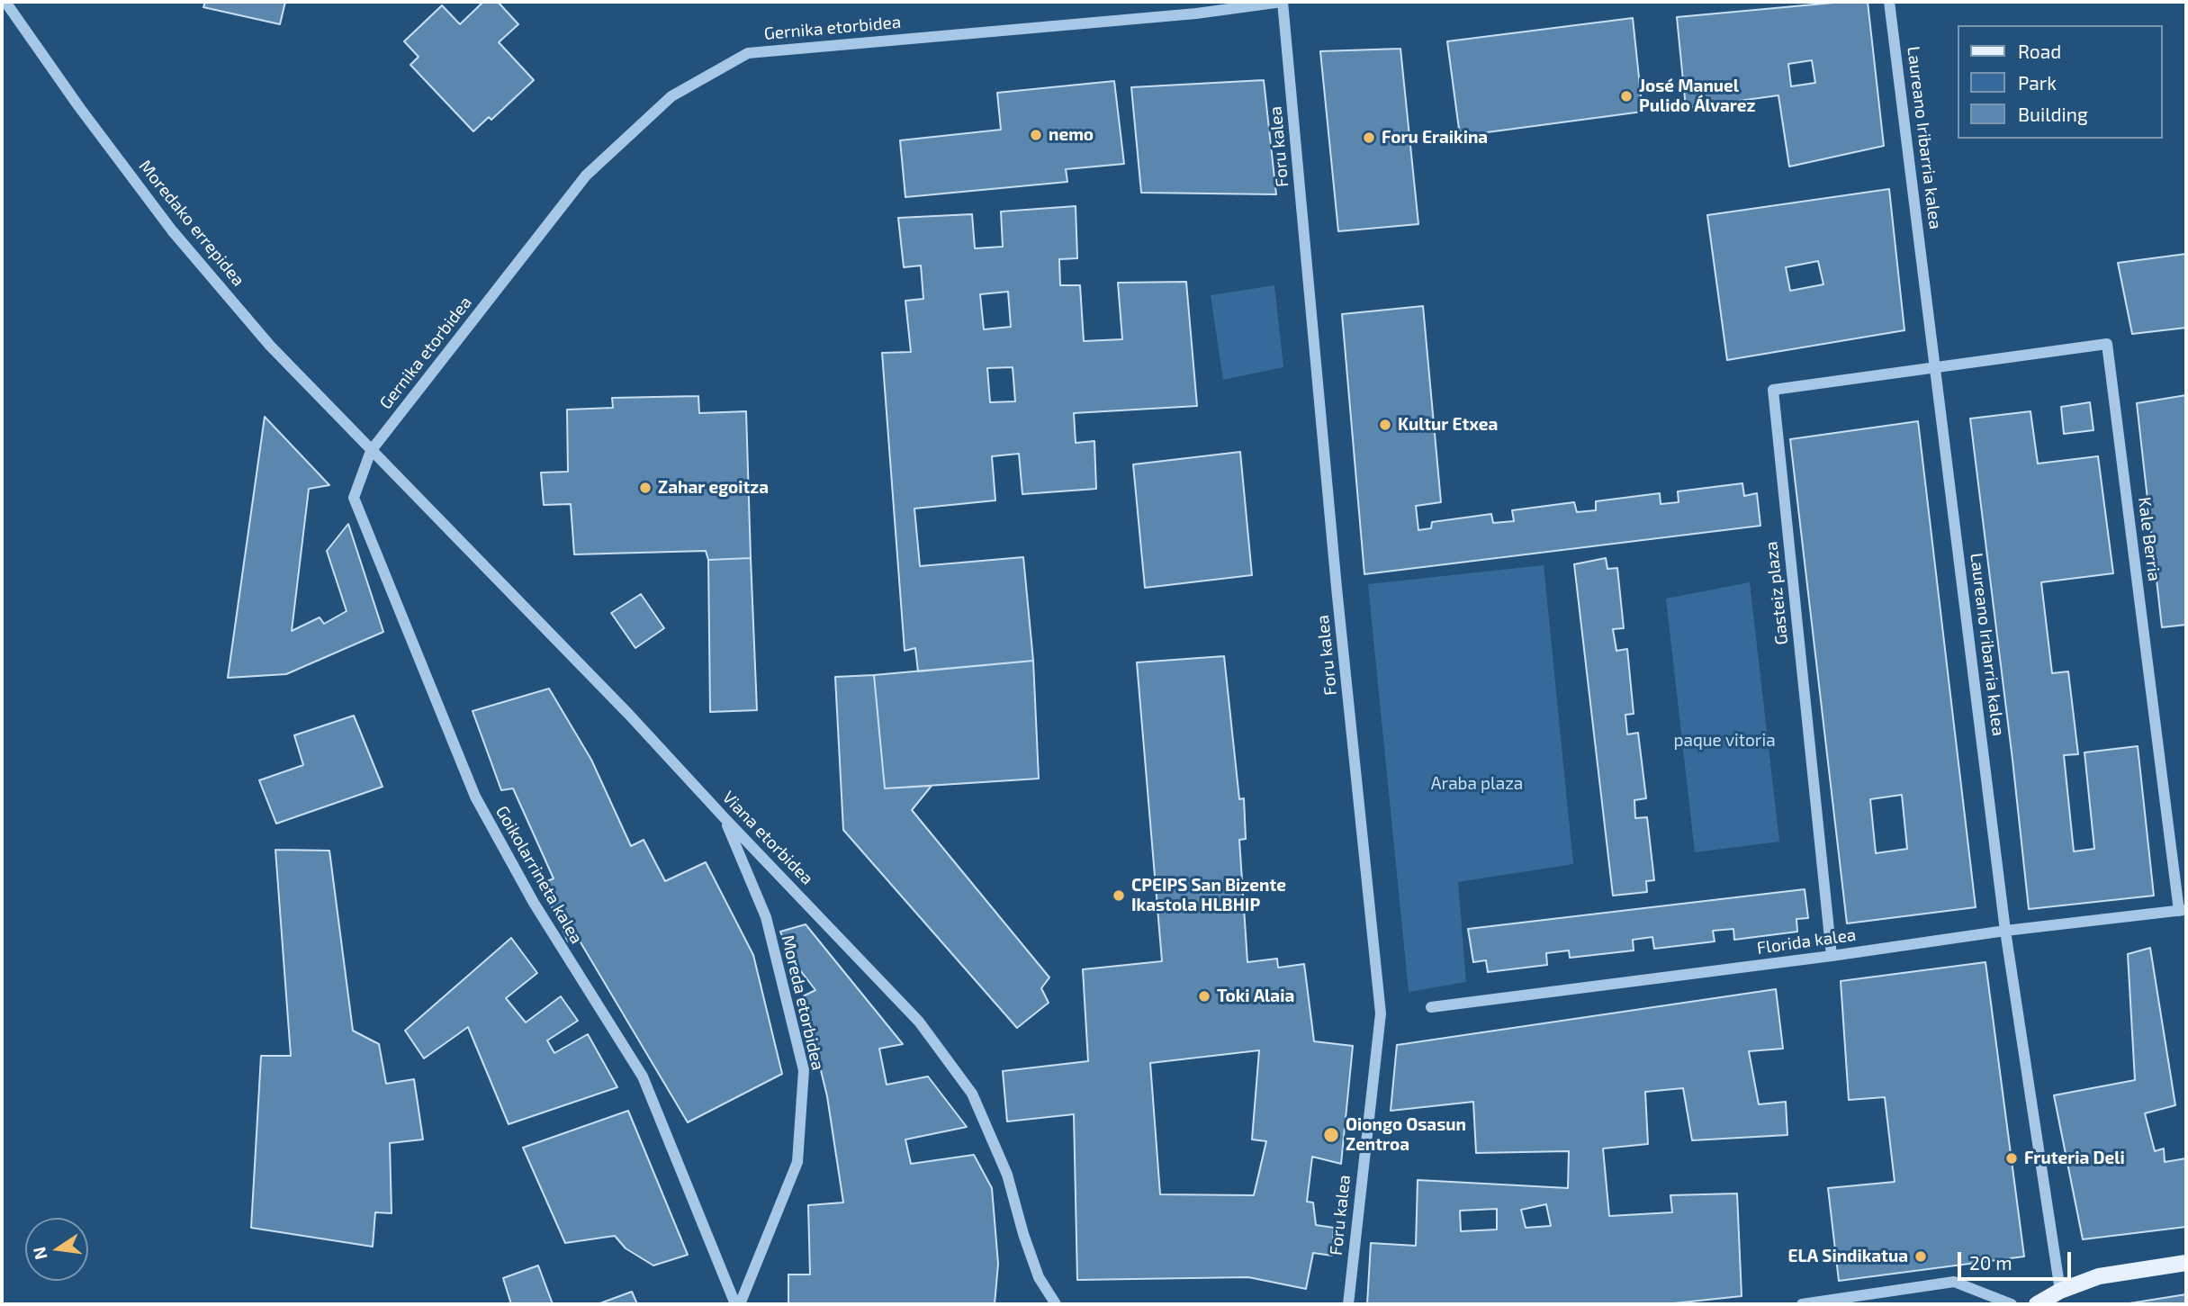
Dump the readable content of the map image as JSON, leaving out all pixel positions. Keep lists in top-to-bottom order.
{
  "streets": {
    "street": [
      "Gernika etorbidea",
      "Laureano Iribarria kalea",
      "Foru kalea",
      "Moredako errepidea",
      "Kale Berria",
      "Gasteiz plaza",
      "Viana etorbidea",
      "Goikolarrineta kalea",
      "Florida kalea",
      "Moreda etorbidea"
    ]
  },
  "crossings": [
    ["Gernika etorbidea", "Foru kalea"],
    ["Gernika etorbidea", "Moredako errepidea"],
    ["Gernika etorbidea", "Viana etorbidea"],
    ["Gernika etorbidea", "Goikolarrineta kalea"],
    ["Laureano Iribarria kalea", "Kale Berria"],
    ["Laureano Iribarria kalea", "Gasteiz plaza"],
    ["Laureano Iribarria kalea", "Florida kalea"],
    ["Moredako errepidea", "Viana etorbidea"],
    ["Moredako errepidea", "Goikolarrineta kalea"],
    ["Kale Berria", "Gasteiz plaza"],
    ["Kale Berria", "Florida kalea"],
    ["Gasteiz plaza", "Florida kalea"],
    ["Viana etorbidea", "Goikolarrineta kalea"],
    ["Viana etorbidea", "Moreda etorbidea"]
  ],
  "parks": ["paque vitoria", "Araba plaza"],
  "places": [
    "José Manuel Pulido Álvarez",
    "nemo",
    "Foru Eraikina",
    "Kultur Etxea",
    "Zahar egoitza",
    "CPEIPS San Bizente Ikastola HLBHIP",
    "Toki Alaia",
    "Oiongo Osasun Zentroa",
    "Fruteria Deli",
    "ELA Sindikatua"
  ],
  "legend": ["Road", "Park", "Building"],
  "scale_bar": "20 m",
  "north": "left"
}
